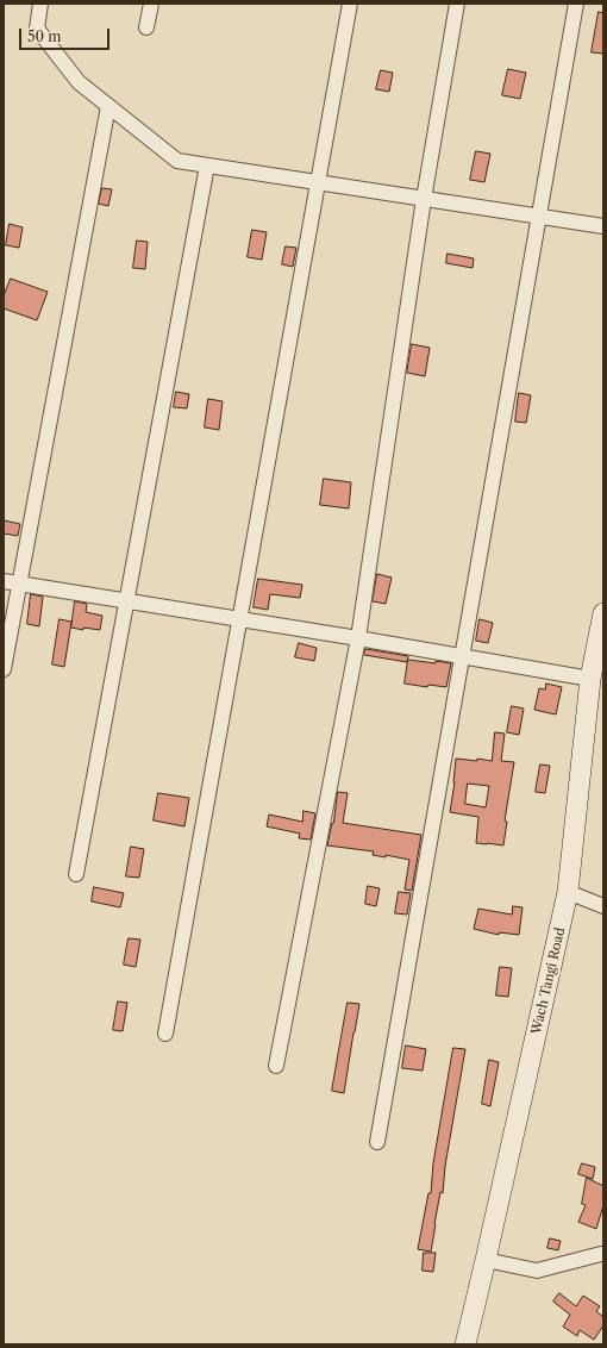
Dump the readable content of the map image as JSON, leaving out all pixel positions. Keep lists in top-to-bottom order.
{
  "streets": {
    "main road": ["Wach Tangi Road"]
  },
  "scale_bar": "50 m"
}
